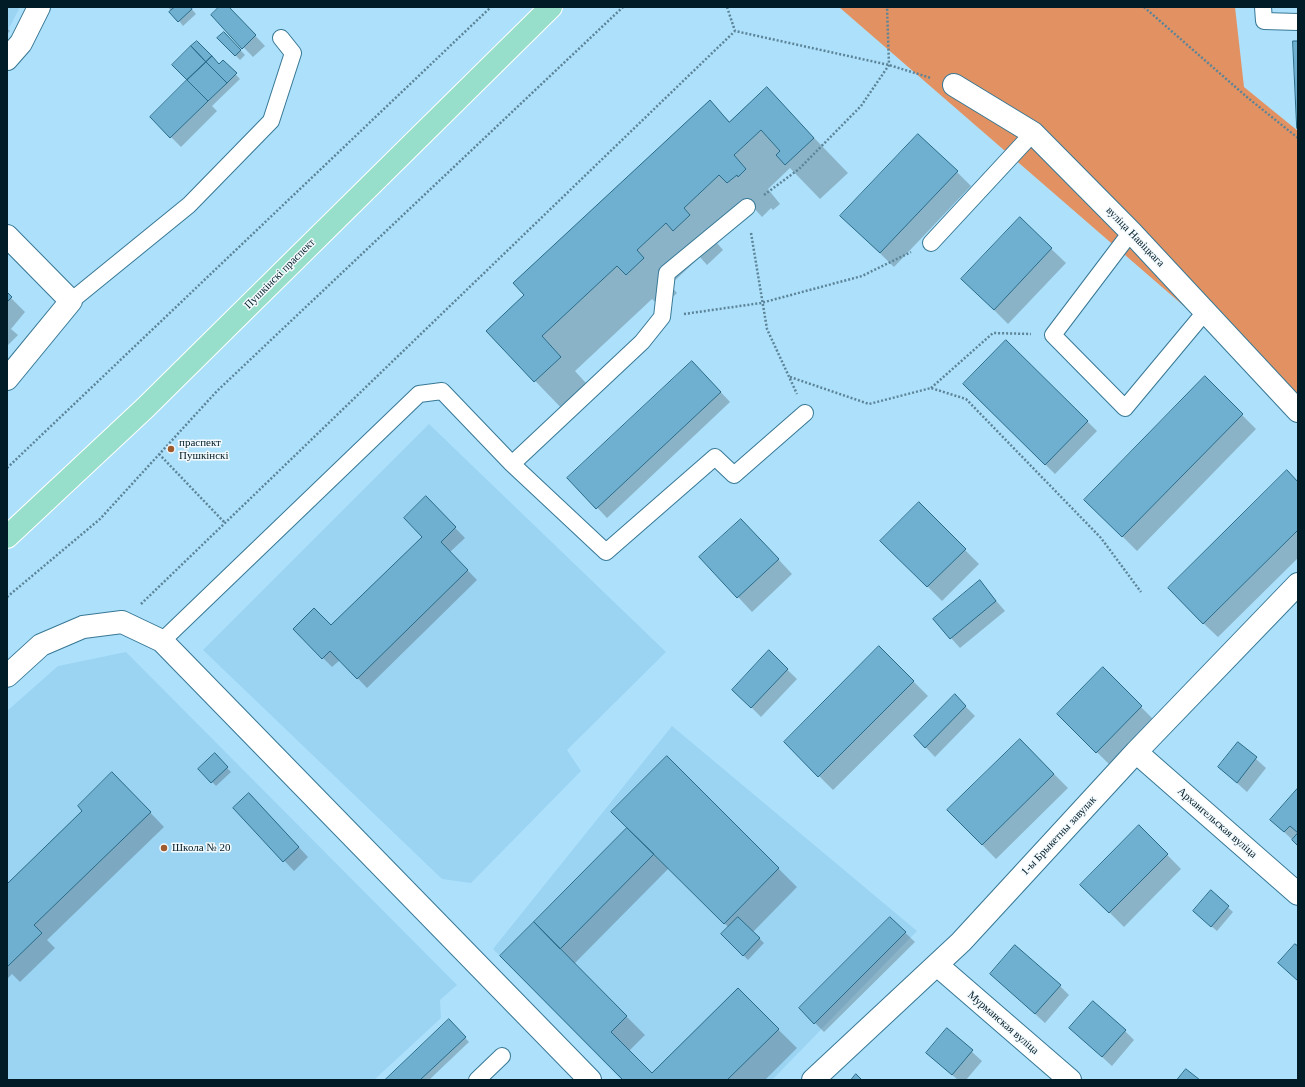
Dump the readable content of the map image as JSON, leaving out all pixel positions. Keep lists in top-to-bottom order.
{
  "streets": {
    "main road": ["Пушкінскі праспект"],
    "street": [
      "вуліца Навіцкага",
      "Архангельская вуліца",
      "1-ы Брыкетны завулак",
      "Мурманская вуліца"
    ]
  },
  "crossings": [
    ["Архангельская вуліца", "1-ы Брыкетны завулак"],
    ["1-ы Брыкетны завулак", "Мурманская вуліца"]
  ],
  "places": ["праспект Пушкінскі", "Школа № 20"]
}
